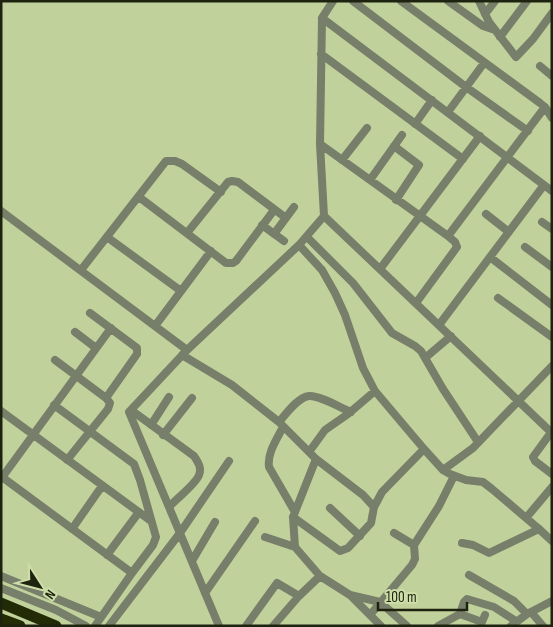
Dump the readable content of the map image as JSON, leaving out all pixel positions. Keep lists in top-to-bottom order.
{
  "scale_bar": "100 m",
  "north": "bottom right"
}
